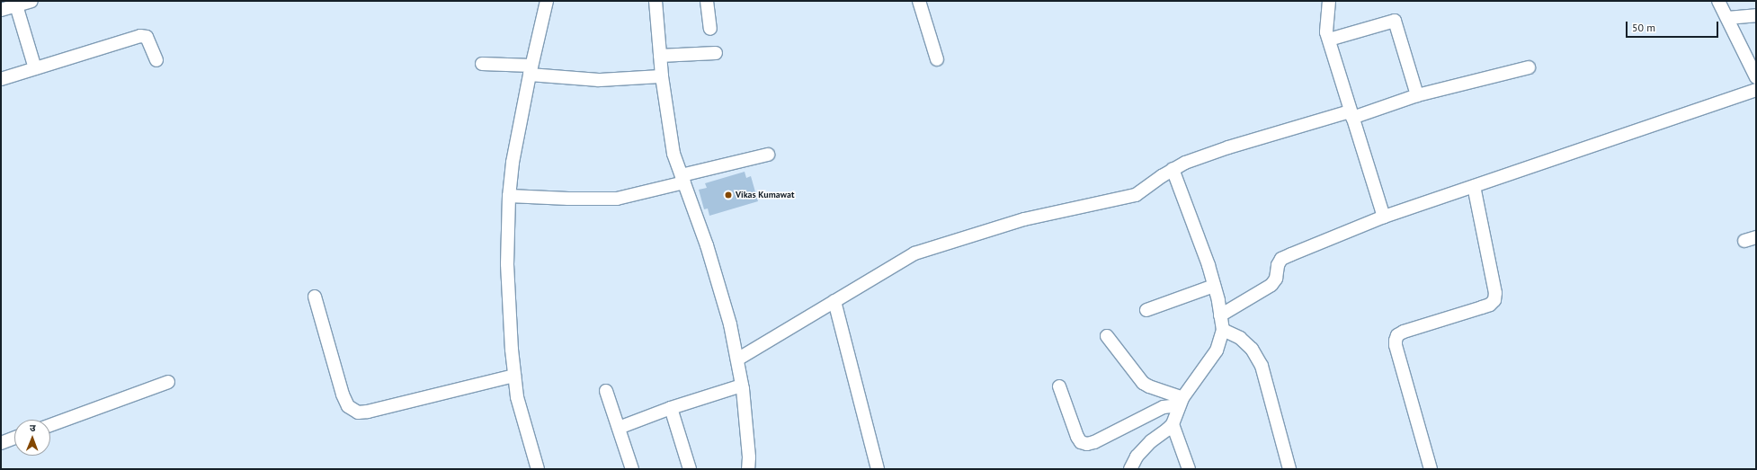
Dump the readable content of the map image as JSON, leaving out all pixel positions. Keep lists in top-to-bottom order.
{
  "places": ["Vikas Kumawat"],
  "scale_bar": "50 m",
  "north": "top"
}
